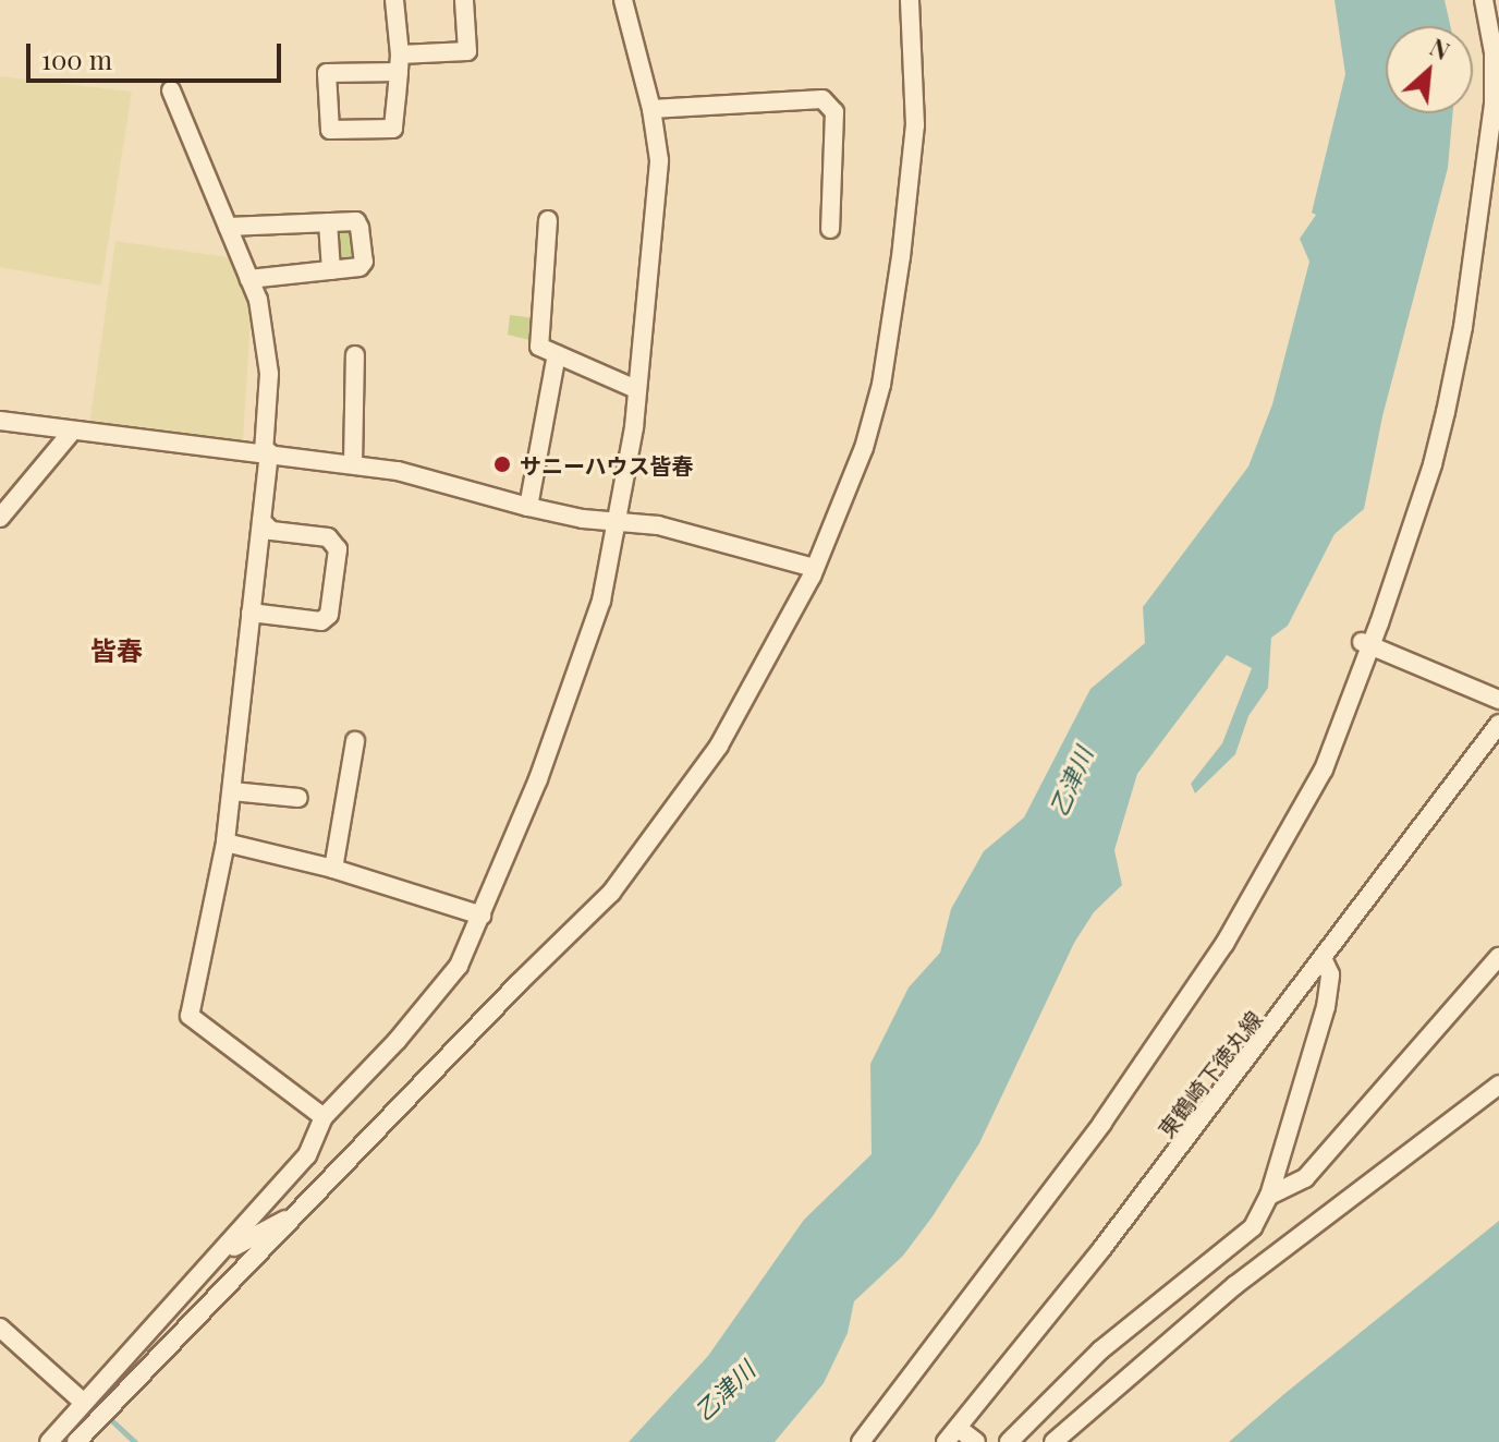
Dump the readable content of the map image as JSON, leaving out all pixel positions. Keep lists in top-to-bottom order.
{
  "streets": {
    "street": ["東鶴崎下徳丸線"]
  },
  "districts": ["皆春"],
  "water": ["乙津川"],
  "places": ["サニーハウス皆春"],
  "scale_bar": "100 m",
  "north": "top right"
}
